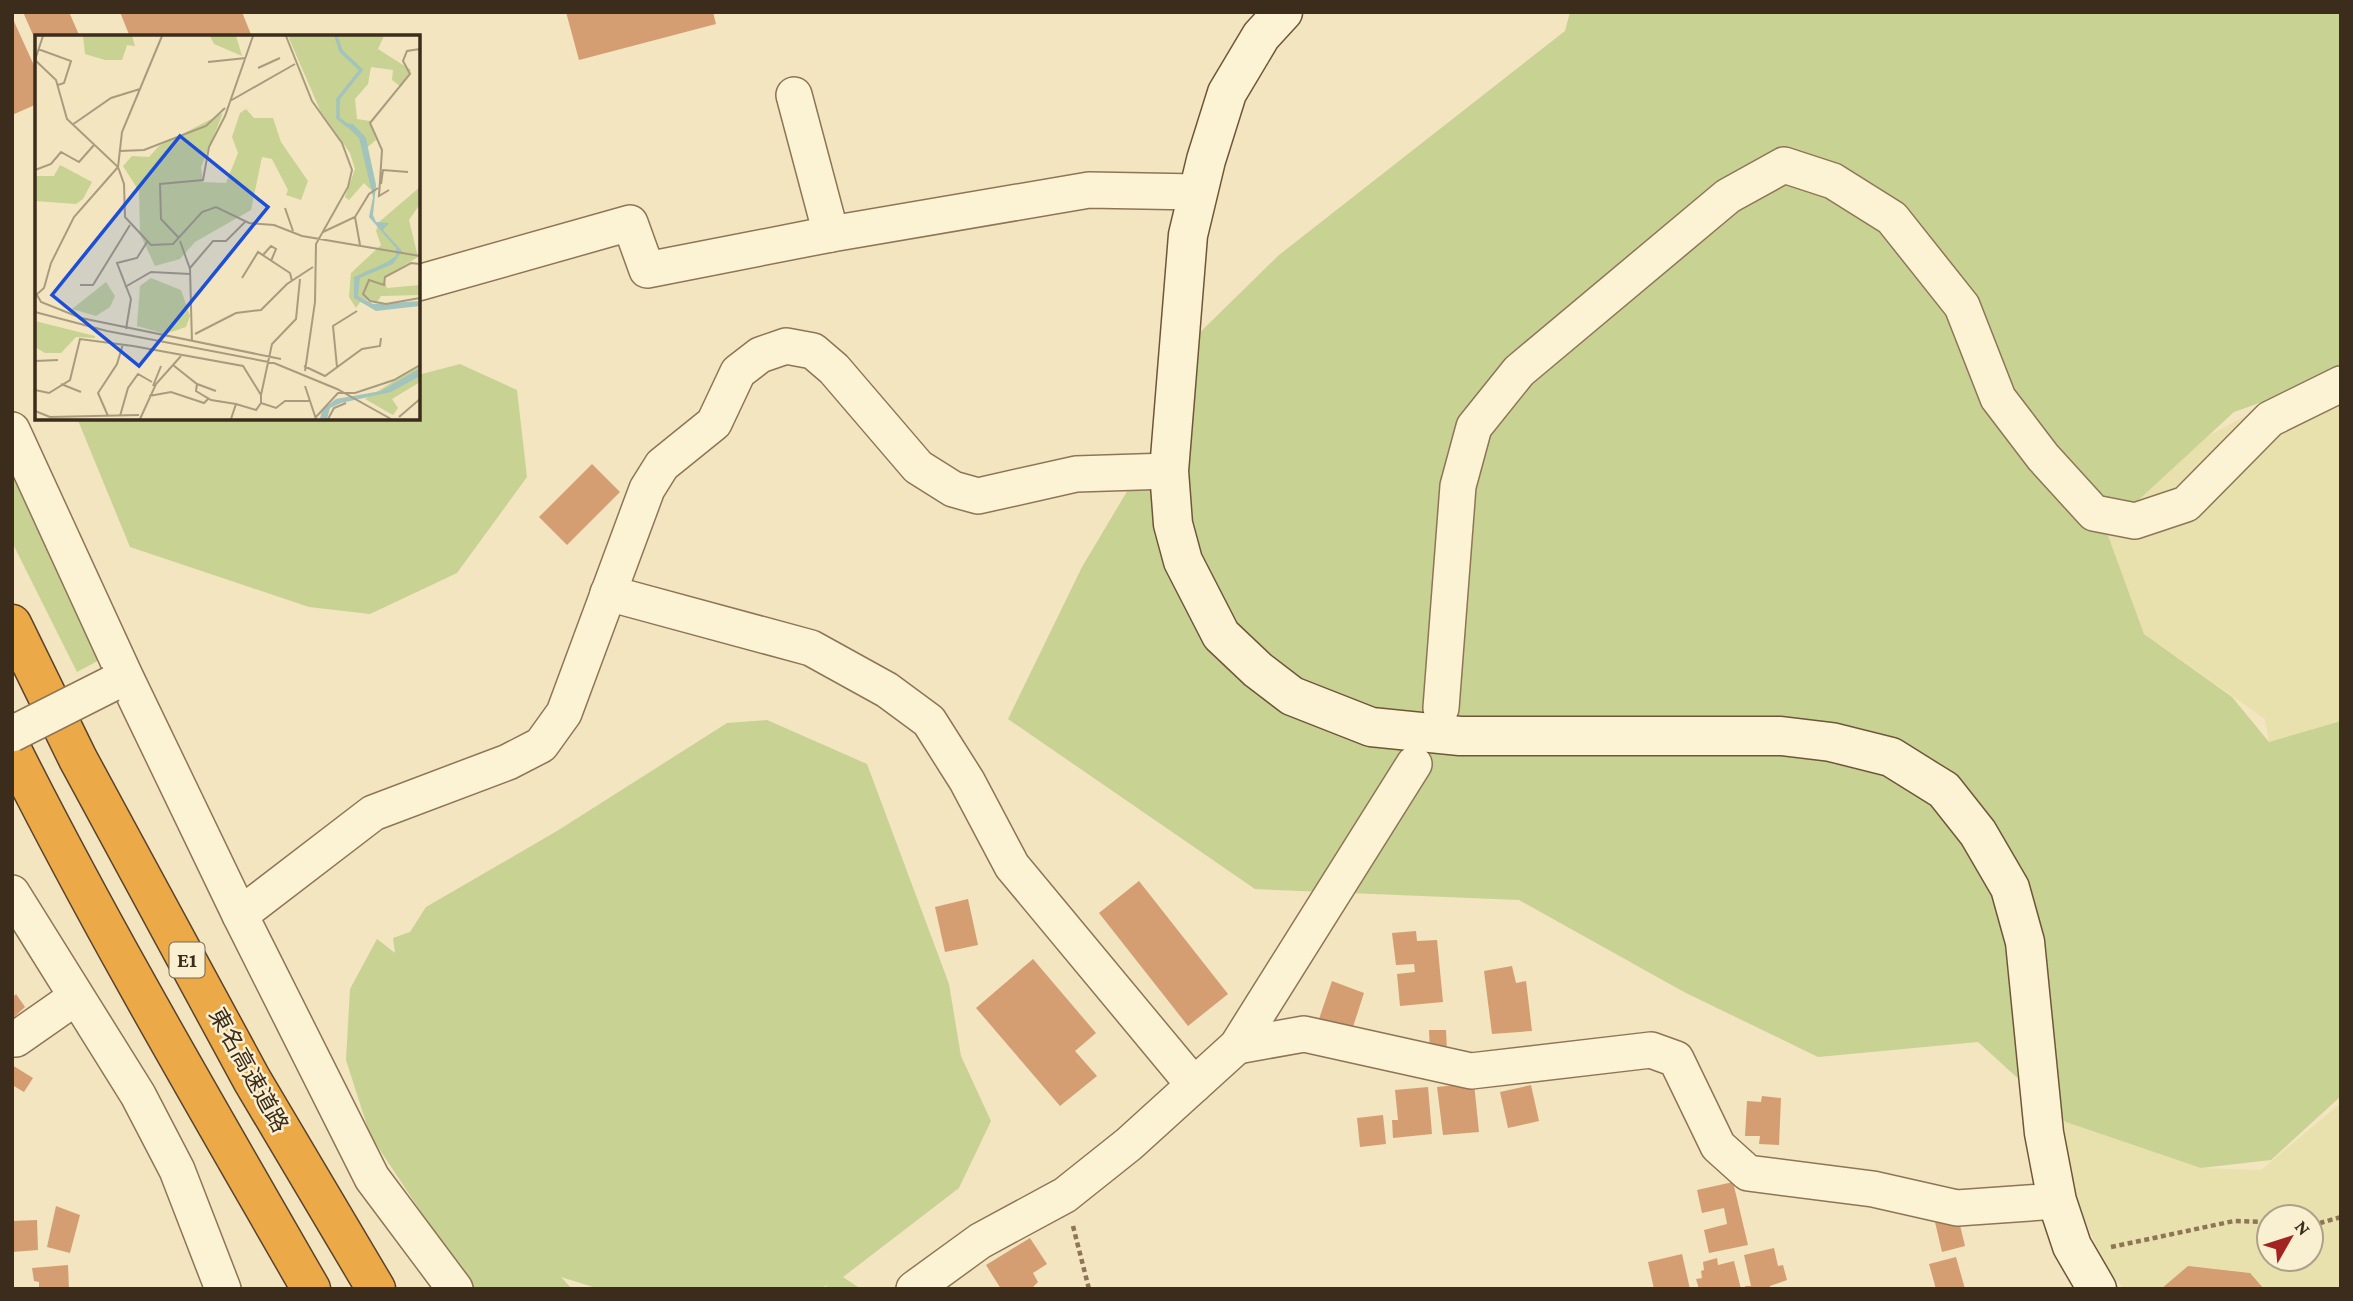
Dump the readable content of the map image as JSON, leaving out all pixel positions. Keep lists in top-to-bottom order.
{
  "streets": {
    "highway": ["E1", "東名高速道路"]
  },
  "north": "top right"
}
